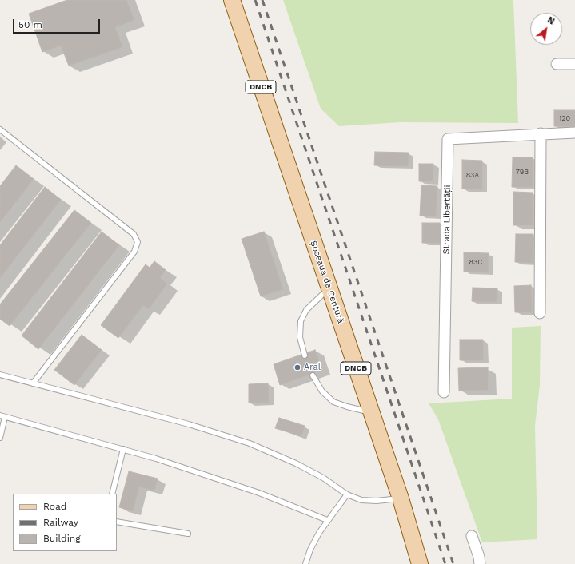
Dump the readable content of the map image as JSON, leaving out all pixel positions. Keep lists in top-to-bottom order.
{
  "streets": {
    "main road": ["DNCB", "Șoseaua de Centură"],
    "street": ["Strada Libertății"]
  },
  "places": ["Aral"],
  "house_numbers": [
    "120",
    "79B",
    "83A",
    "83C"
  ],
  "legend": ["Road", "Railway", "Building"],
  "scale_bar": "50 m",
  "north": "top right"
}
